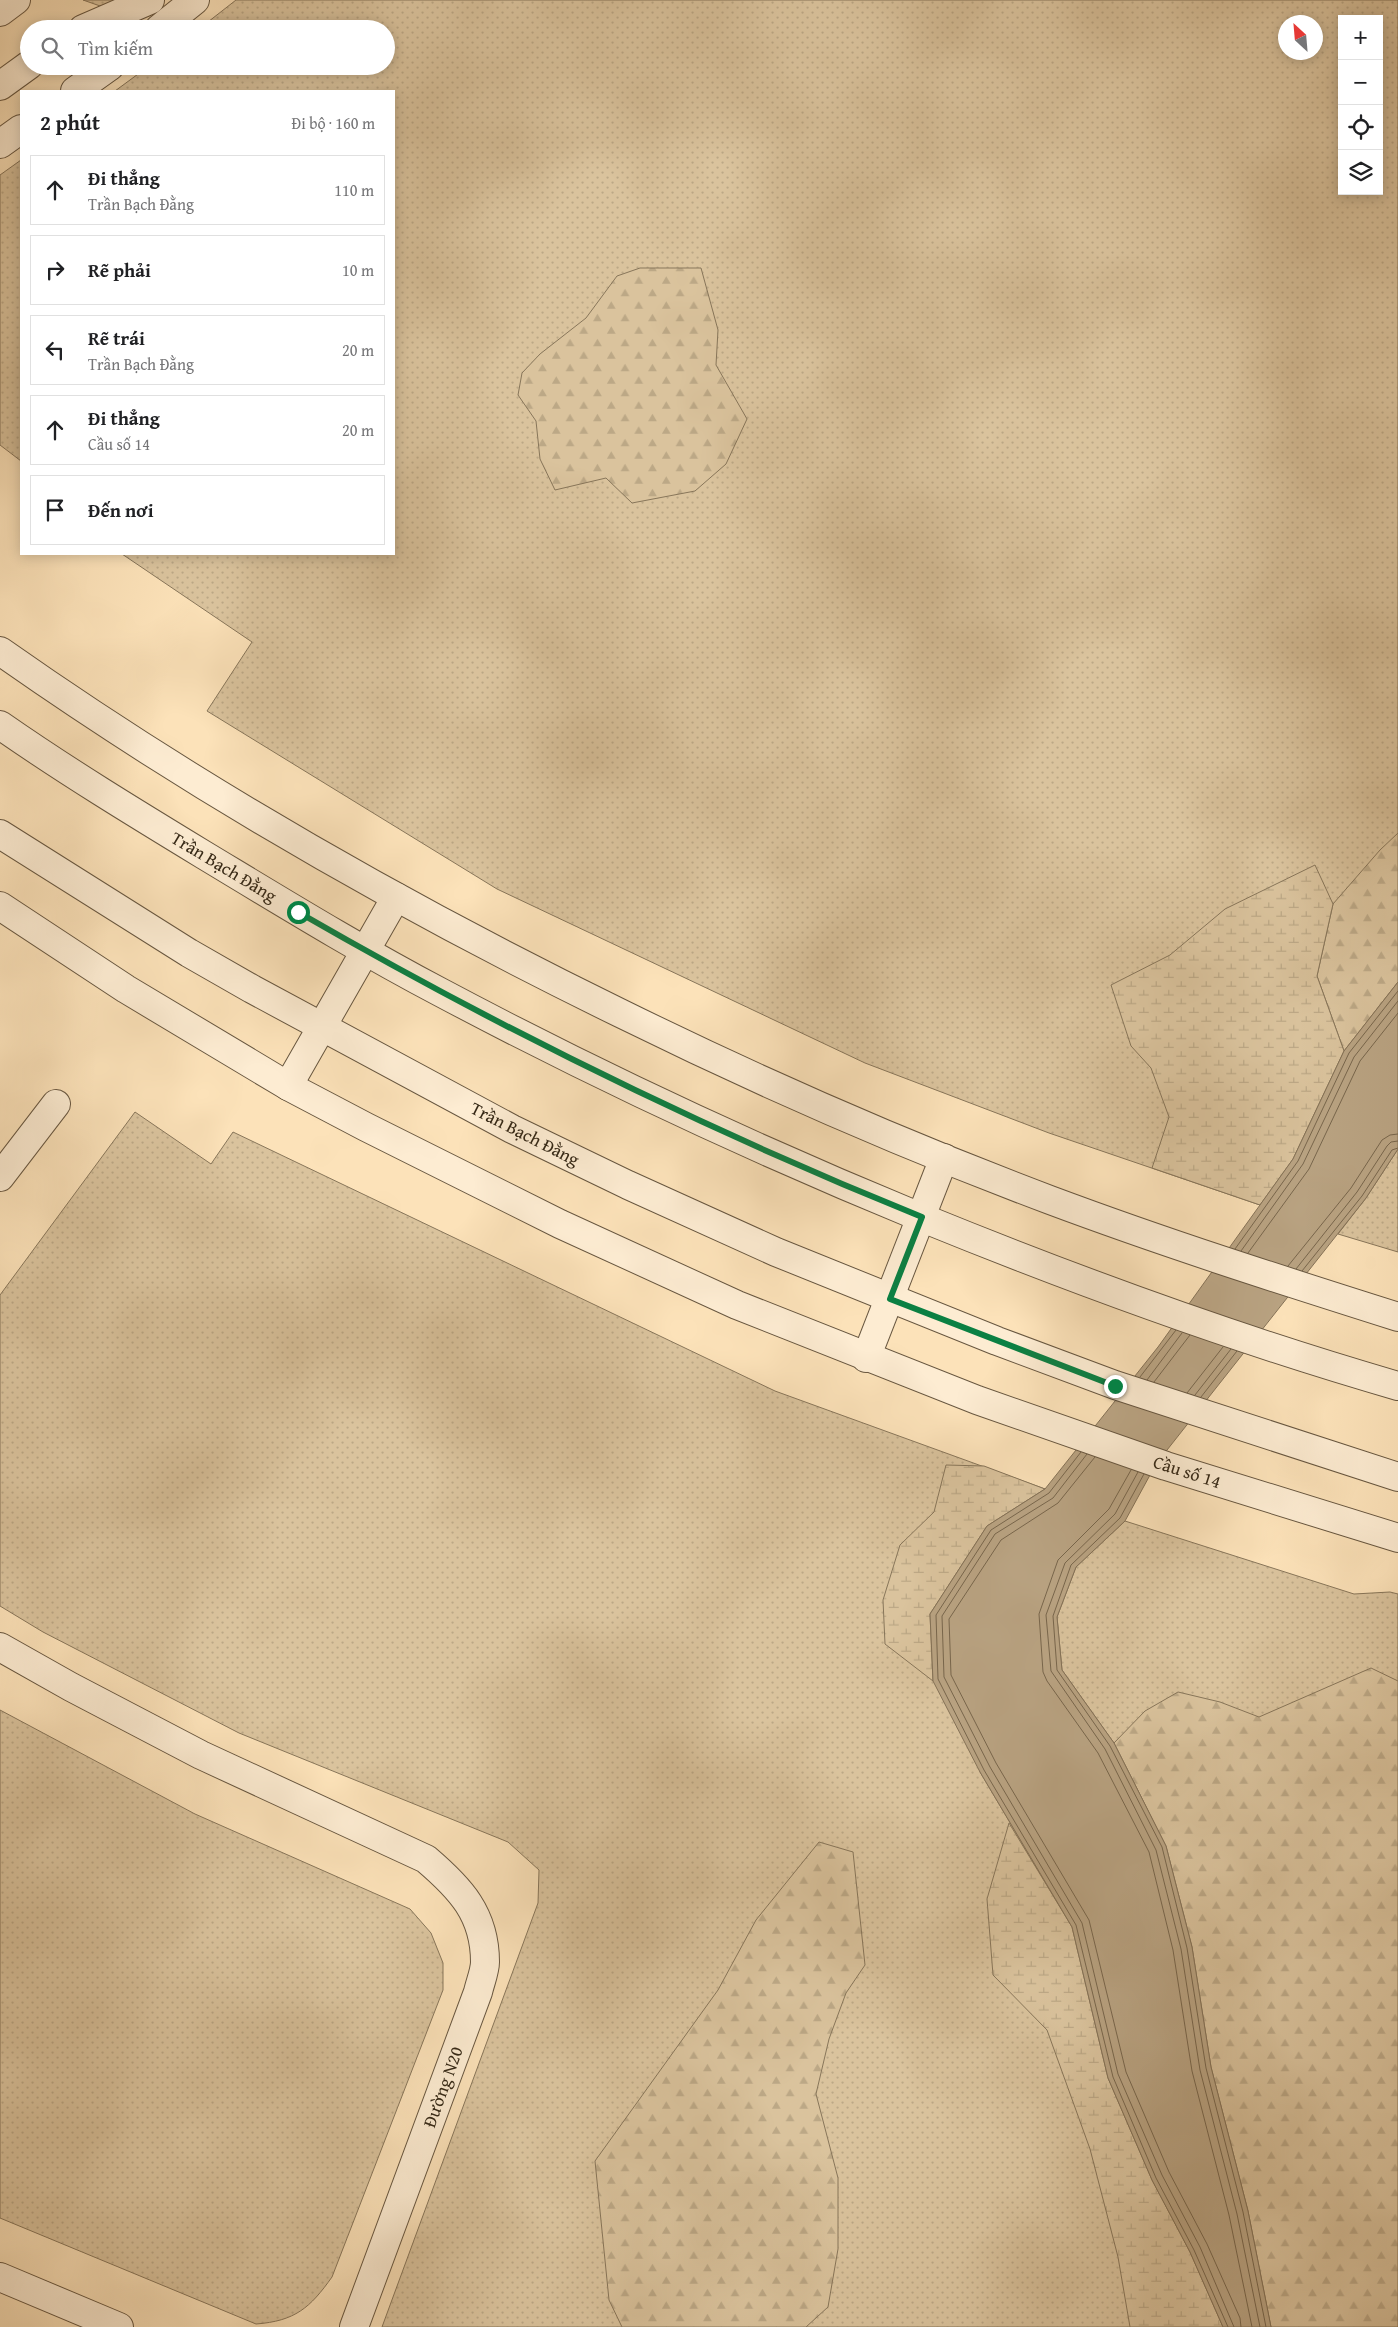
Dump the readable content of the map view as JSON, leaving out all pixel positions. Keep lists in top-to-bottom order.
{
  "streets": {
    "street": ["Trần Bạch Đằng", "Cầu số 14", "Đường N20"]
  },
  "north": "top left",
  "page": {
    "map_buttons": ["+", "−"],
    "search": "Tìm kiếm",
    "heading": ["2 phút", "Đi bộ · 160 m"],
    "list": [
      ["Đi thẳng", "Trần Bạch Đằng", "110 m"],
      ["Rẽ phải", "10 m"],
      ["Rẽ trái", "Trần Bạch Đằng", "20 m"],
      ["Đi thẳng", "Cầu số 14", "20 m"],
      "Đến nơi"
    ]
  }
}
